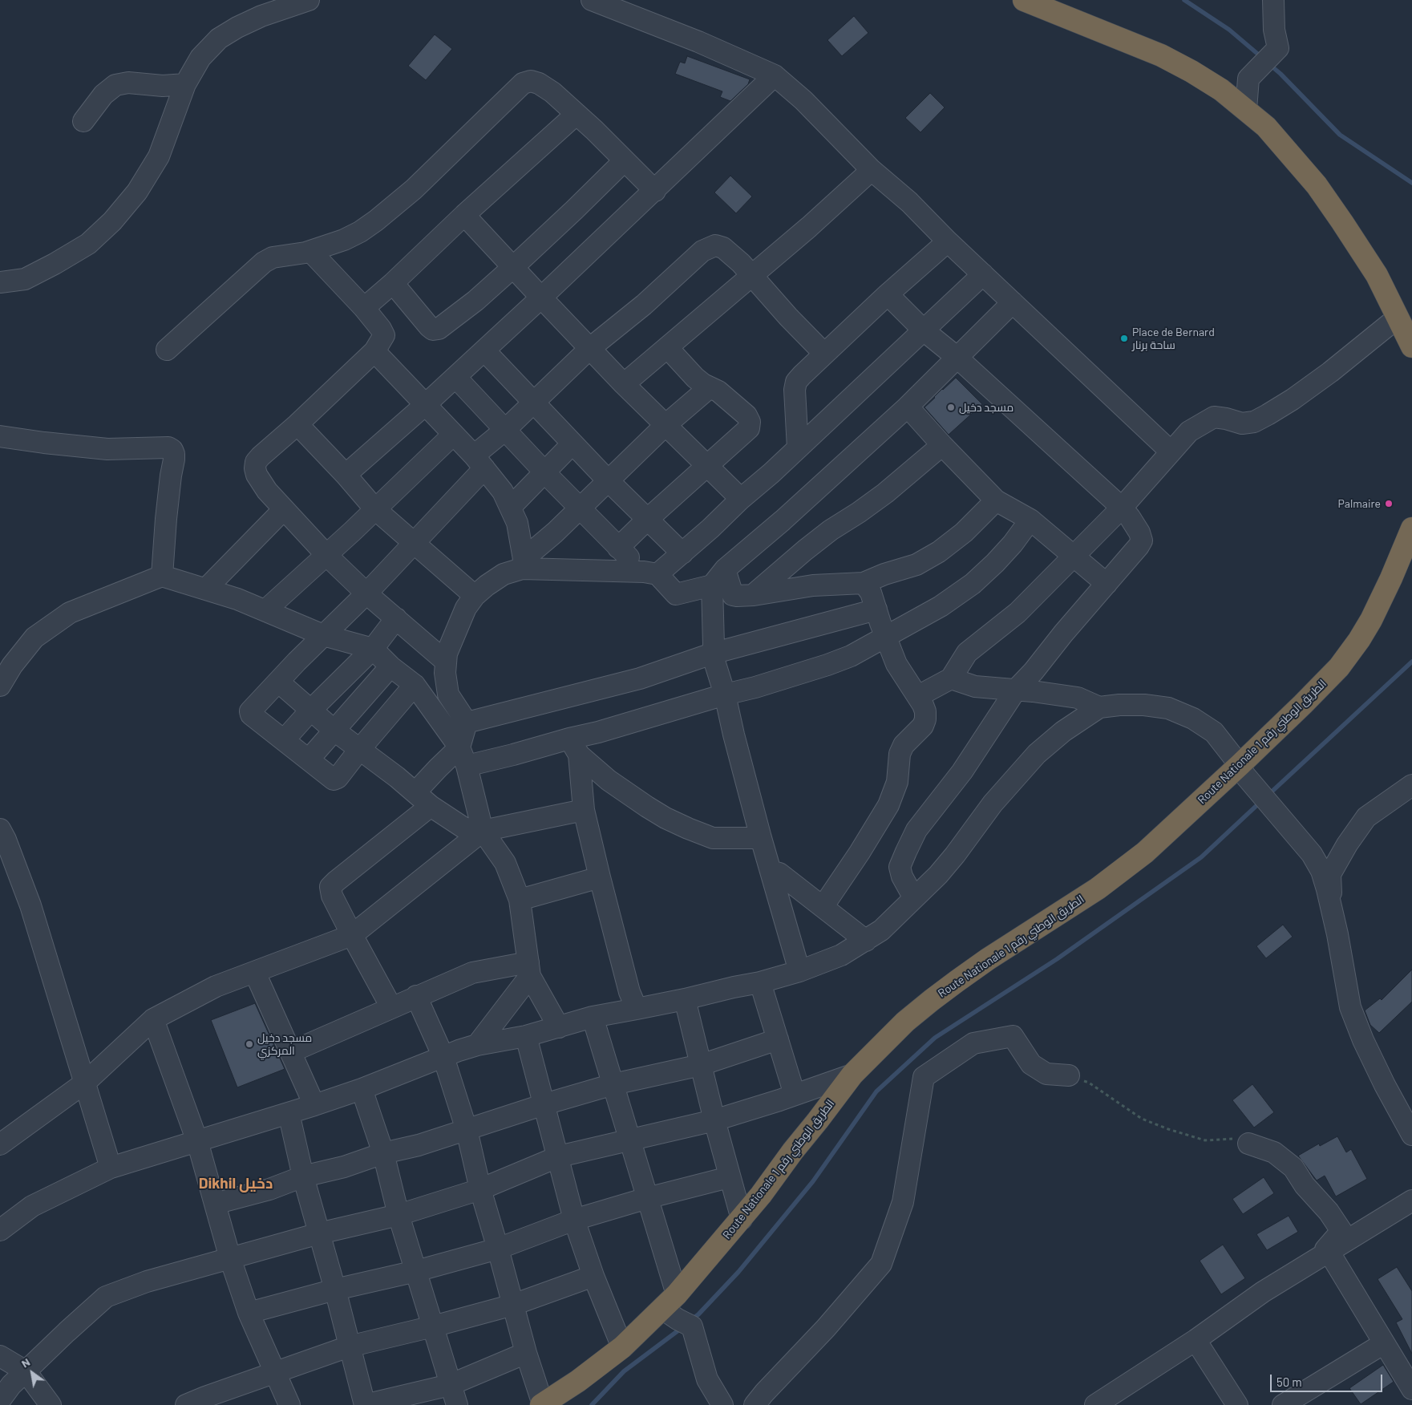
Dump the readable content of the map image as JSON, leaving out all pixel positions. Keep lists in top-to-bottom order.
{
  "streets": {
    "highway": ["Route Nationale الطريق الوطني رقم 1"]
  },
  "districts": ["Dikhil دخيل"],
  "places": [
    "Place de Bernard ساحة برنار",
    "مسجد دخيل",
    "Palmaire",
    "مسجد دخيل المركزي"
  ],
  "scale_bar": "50 m",
  "north": "top left"
}
